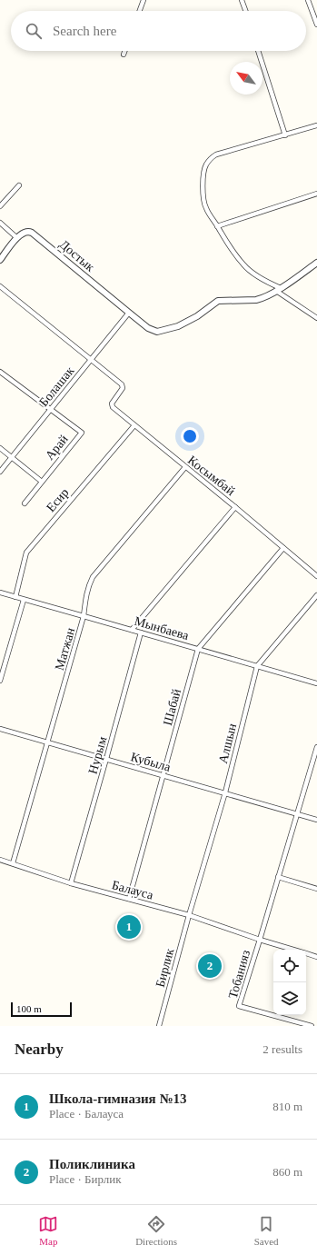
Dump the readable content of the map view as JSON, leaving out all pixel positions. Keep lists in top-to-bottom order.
{
  "streets": {
    "street": [
      "Достык",
      "Болашак",
      "Арай",
      "Косымбай",
      "Есир",
      "Мынбаева",
      "Матжан",
      "Шабай",
      "Алшын",
      "Нурым",
      "Кубыла",
      "Балауса",
      "Бирлик",
      "Тобанияз"
    ]
  },
  "crossings": [
    ["Достык", "Болашак"],
    ["Болашак", "Арай"],
    ["Болашак", "Косымбай"],
    ["Косымбай", "Есир"],
    ["Косымбай", "Матжан"],
    ["Косымбай", "Шабай"],
    ["Есир", "Мынбаева"],
    ["Мынбаева", "Матжан"],
    ["Мынбаева", "Шабай"],
    ["Мынбаева", "Алшын"],
    ["Мынбаева", "Нурым"],
    ["Матжан", "Кубыла"],
    ["Матжан", "Балауса"],
    ["Шабай", "Кубыла"],
    ["Шабай", "Балауса"],
    ["Алшын", "Кубыла"],
    ["Алшын", "Балауса"],
    ["Алшын", "Бирлик"],
    ["Нурым", "Кубыла"],
    ["Нурым", "Балауса"],
    ["Балауса", "Бирлик"],
    ["Балауса", "Тобанияз"]
  ],
  "scale_bar": "100 m",
  "north": "top left",
  "page": {
    "search": "Search here",
    "pins": ["1", "2"],
    "scale": "100 m",
    "heading": ["Nearby", "2 results"],
    "list": [
      {
        "mark": "1",
        "name": "Школа-гимназия №13",
        "note": "Place · Балауса",
        "value": "810 m"
      },
      {
        "mark": "2",
        "name": "Поликлиника",
        "note": "Place · Бирлик",
        "value": "860 m"
      }
    ],
    "nav": ["Map", "Directions", "Saved"]
  }
}
